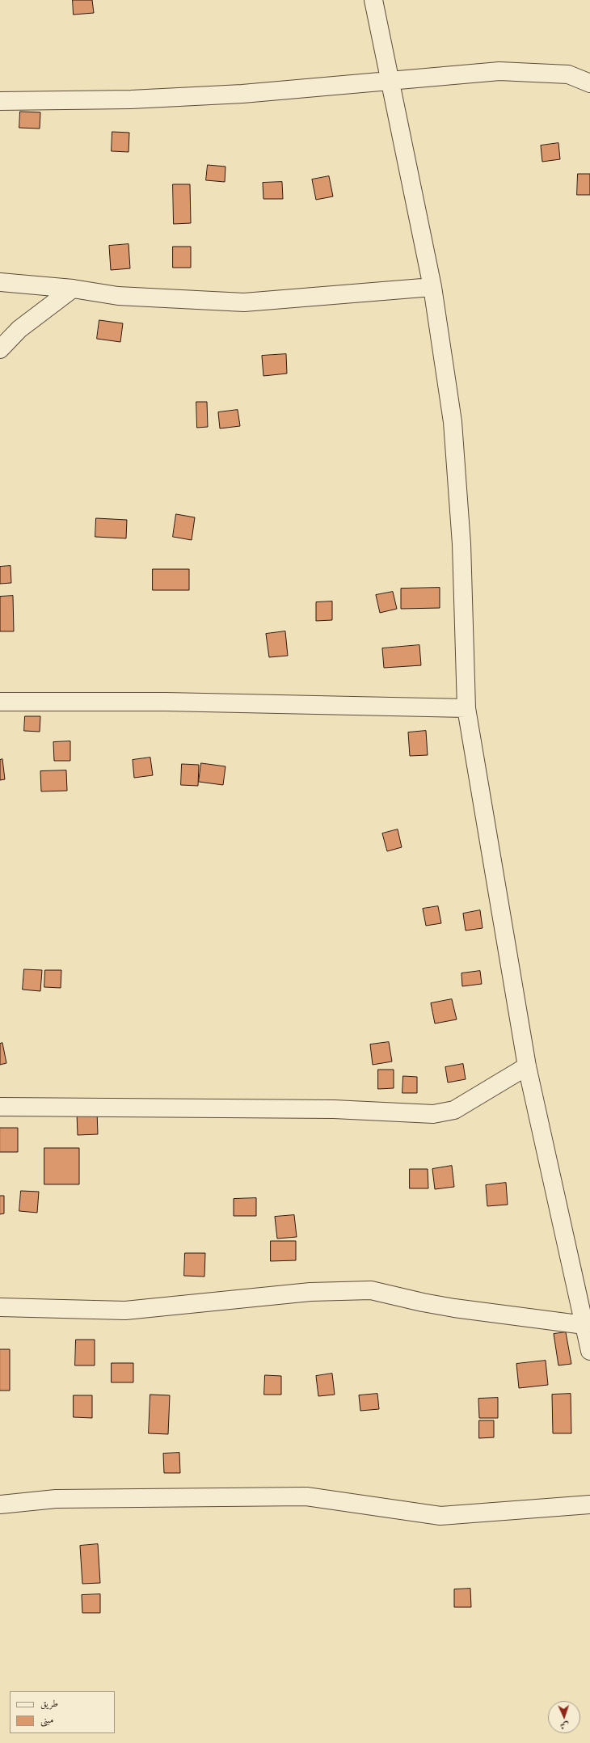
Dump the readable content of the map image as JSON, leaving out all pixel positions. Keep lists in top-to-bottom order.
{
  "legend": ["طريق", "مبنى"],
  "north": "bottom"
}
